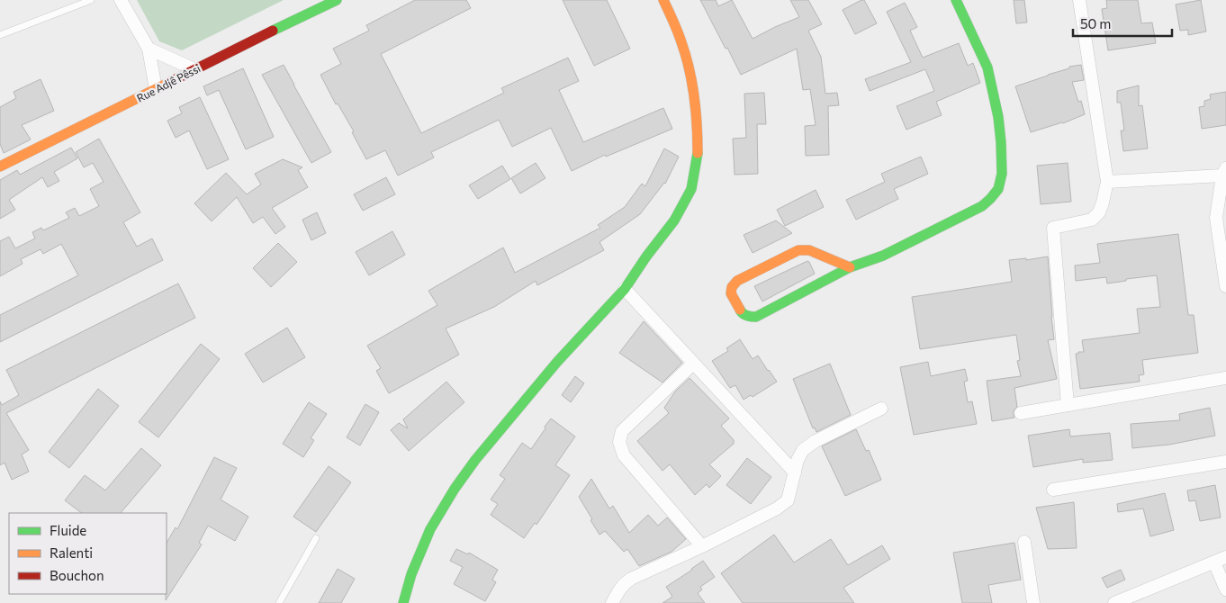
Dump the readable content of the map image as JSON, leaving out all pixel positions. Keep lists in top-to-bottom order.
{
  "streets": {
    "street": ["Rue Adjê Pêssi"]
  },
  "legend": ["Fluide", "Ralenti", "Bouchon"],
  "scale_bar": "50 m"
}
